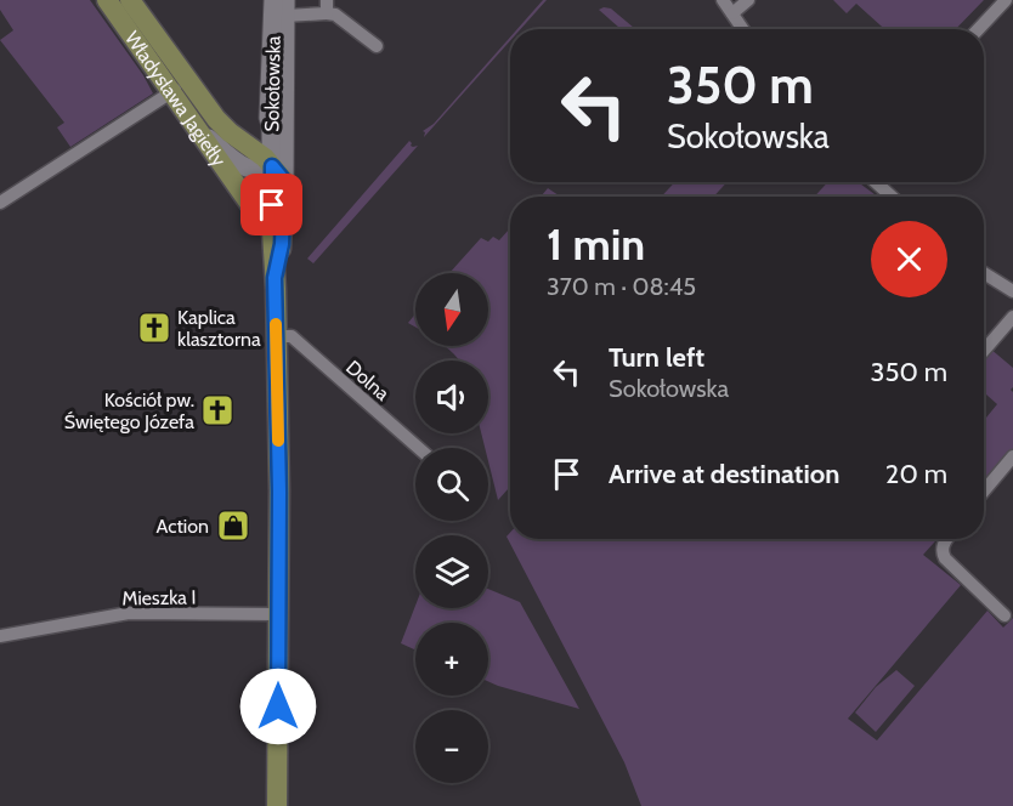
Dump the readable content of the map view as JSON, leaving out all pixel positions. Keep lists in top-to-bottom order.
{
  "streets": {
    "main road": ["Sokołowska", "Władysława Jagiełły"],
    "street": ["Dolna", "Mieszka I"]
  },
  "crossings": [
    ["Sokołowska", "Władysława Jagiełły"],
    ["Sokołowska", "Dolna"],
    ["Sokołowska", "Mieszka I"]
  ],
  "places": {
    "church": ["Kaplica klasztorna", "Kościół pw. Świętego Józefa"],
    "shop": ["Action"]
  },
  "north": "bottom",
  "page": {
    "turn": ["350 m", "Sokołowska"],
    "heading": ["1 min", "370 m · 08:45"],
    "map_buttons": ["+", "−"],
    "list": [
      {
        "name": "Turn left",
        "note": "Sokołowska",
        "value": "350 m"
      },
      {
        "name": "Arrive at destination",
        "value": "20 m"
      }
    ]
  }
}
